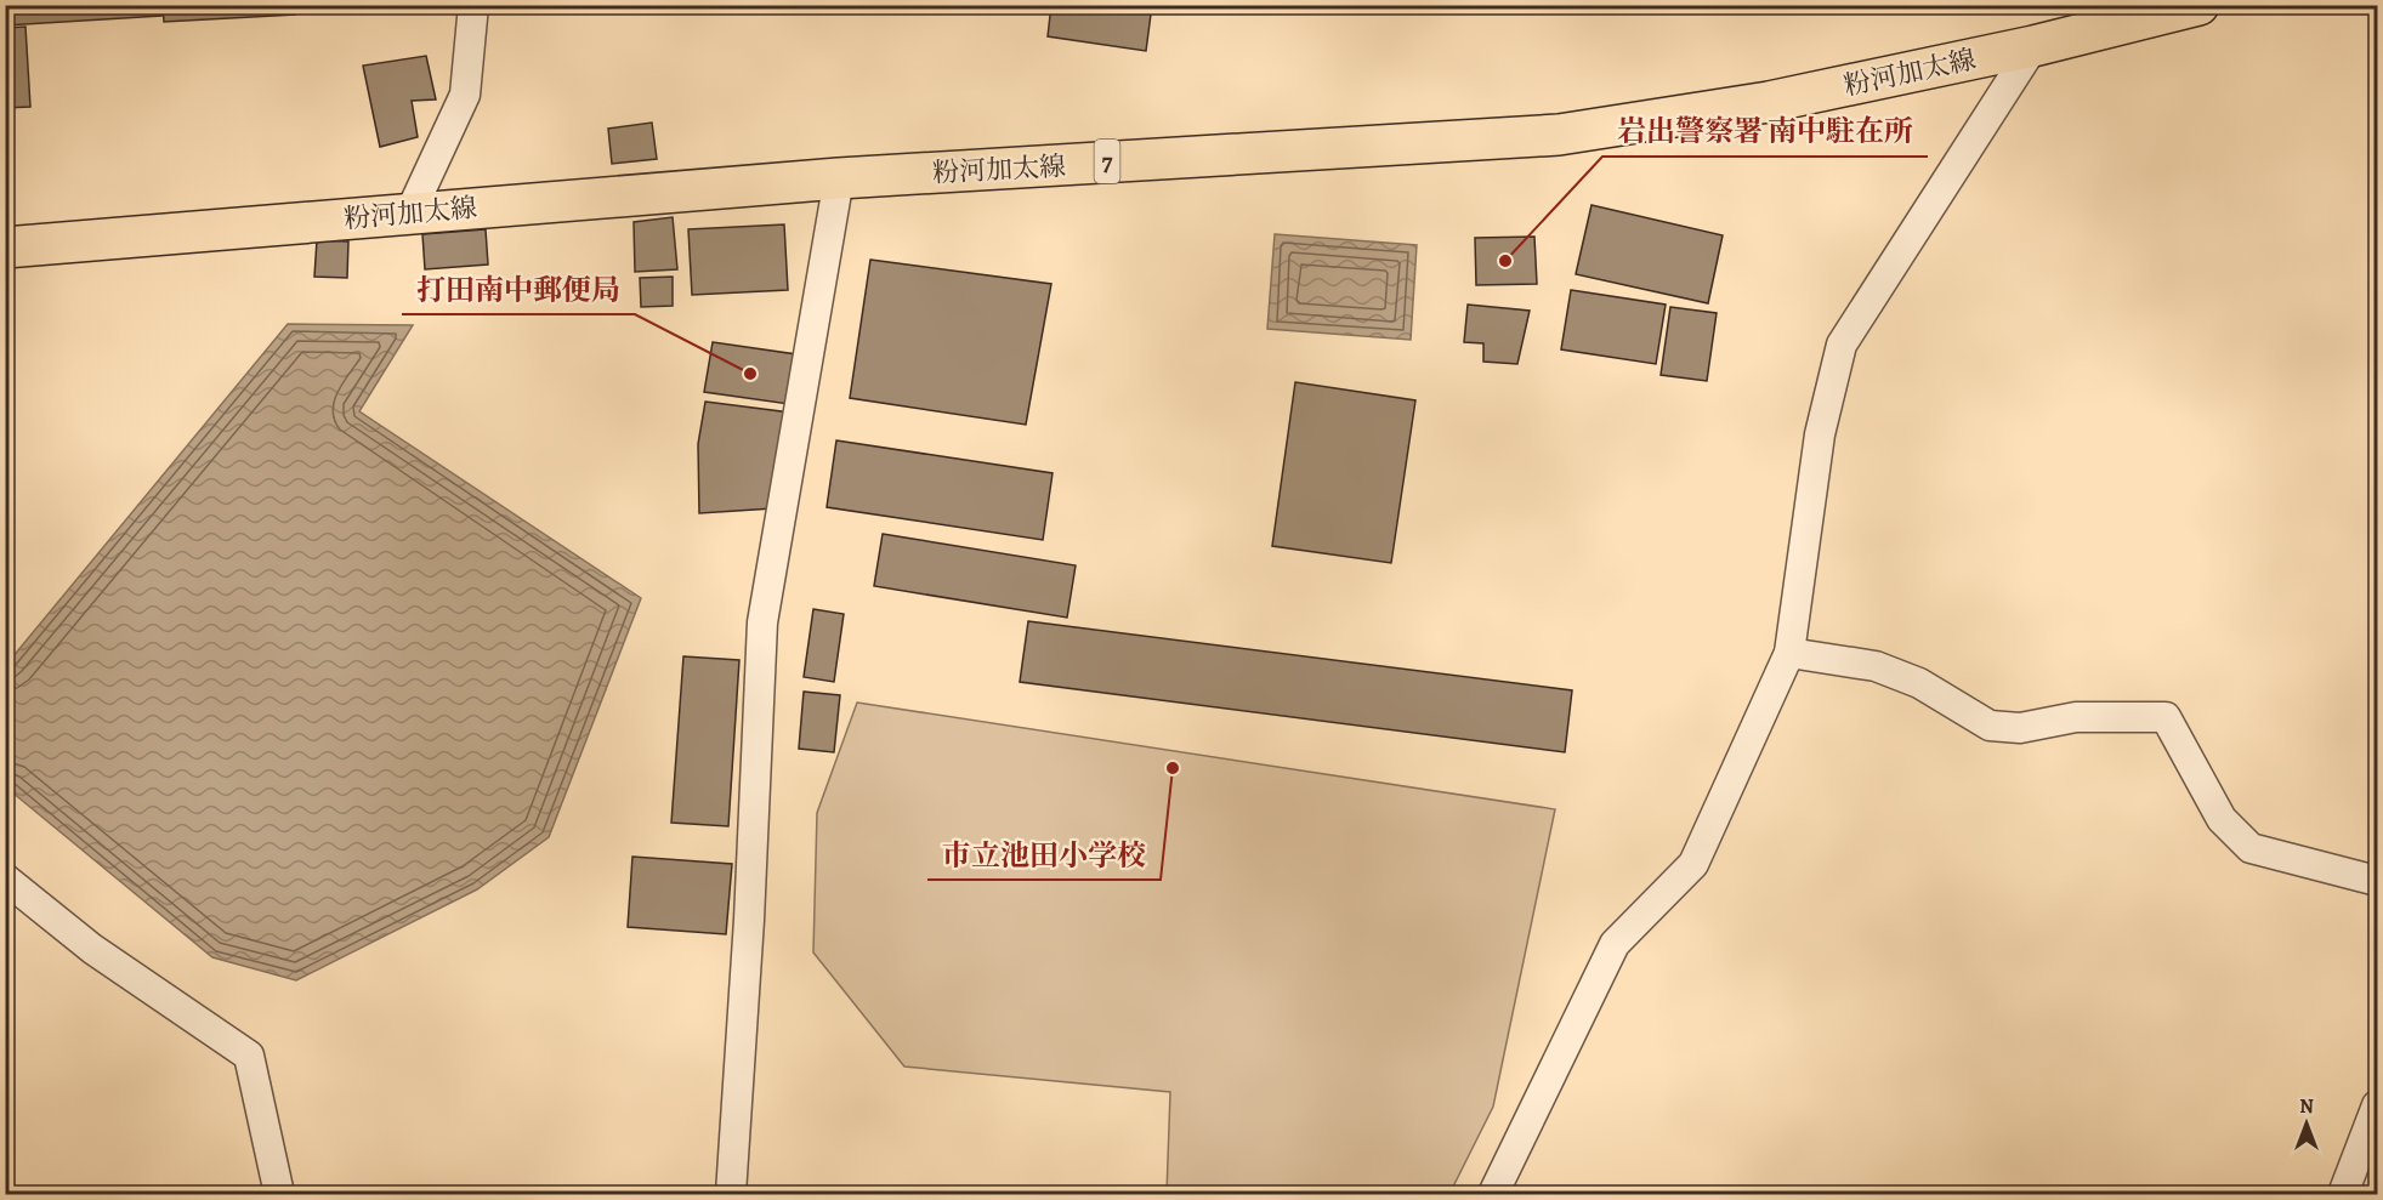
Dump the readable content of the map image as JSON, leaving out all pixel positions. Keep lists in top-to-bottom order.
{
  "streets": {
    "main road": ["粉河加太線", "7"]
  },
  "places": ["岩出警察署 南中駐在所", "打田南中郵便局", "市立池田小学校"],
  "north": "top"
}
